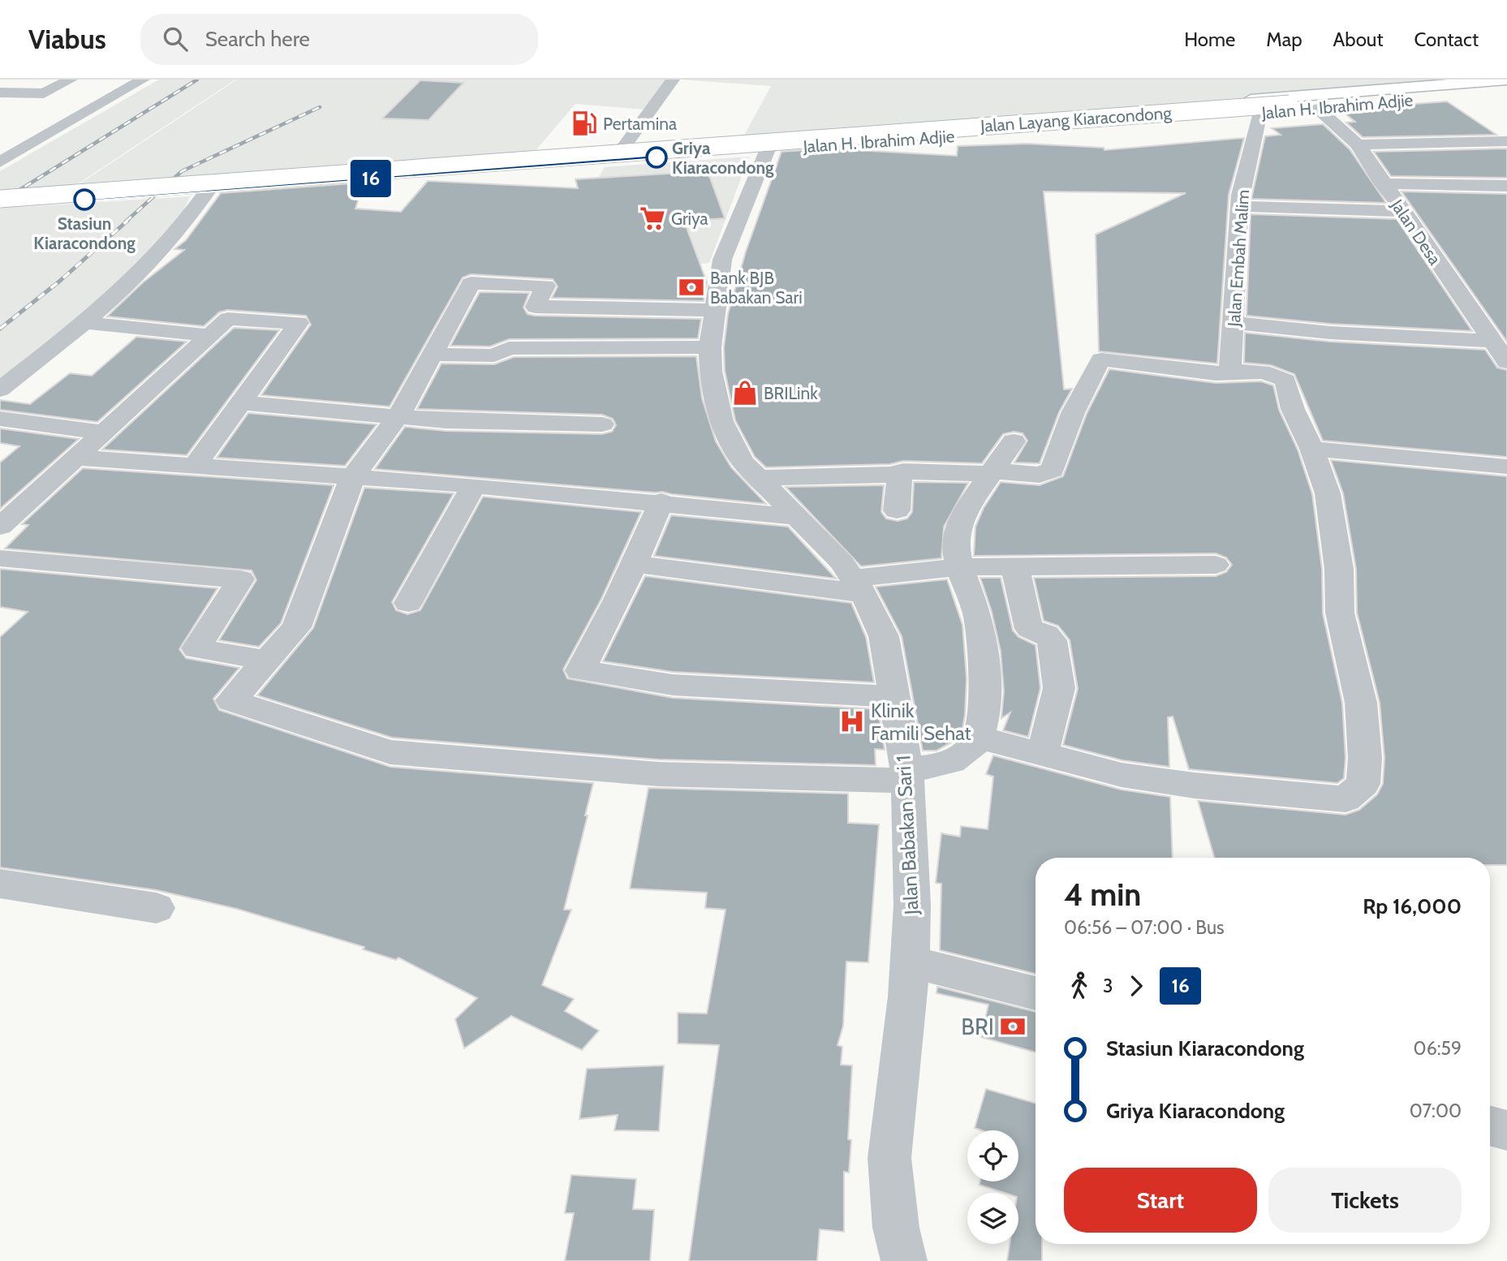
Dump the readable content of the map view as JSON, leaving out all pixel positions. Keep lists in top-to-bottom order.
{
  "streets": {
    "main road": ["Jalan H. Ibrahim Adjie", "Jalan Layang Kiaracondong"],
    "street": ["Jalan Desa", "Jalan Embah Malim", "Jalan Babakan Sari 1"]
  },
  "crossings": [
    ["Jalan H. Ibrahim Adjie", "Jalan Layang Kiaracondong"],
    ["Jalan H. Ibrahim Adjie", "Jalan Desa"],
    ["Jalan H. Ibrahim Adjie", "Jalan Embah Malim"],
    ["Jalan H. Ibrahim Adjie", "Jalan Babakan Sari 1"],
    ["Jalan Layang Kiaracondong", "Jalan Desa"]
  ],
  "places": {
    "fuel station": ["Pertamina"],
    "other": ["Griya Kiaracondong", "Stasiun Kiaracondong"],
    "supermarket": ["Griya"],
    "bank": ["Bank BJB Babakan Sari", "BRI"],
    "shop": ["BRILink"],
    "hospital": ["Klinik Famili Sehat"]
  },
  "lines": ["bus line 16"],
  "page": {
    "header": "Viabus",
    "search": "Search here",
    "nav": [
      "Home",
      "Map",
      "About",
      "Contact"
    ],
    "on_map": "16",
    "heading": ["4 min", "06:56 – 07:00 · Bus", "Rp 16,000"],
    "legs": ["3", "16"],
    "list": [
      {
        "name": "Stasiun Kiaracondong",
        "value": "06:59"
      },
      {
        "name": "Griya Kiaracondong",
        "value": "07:00"
      }
    ],
    "buttons": ["Start", "Tickets"]
  }
}
